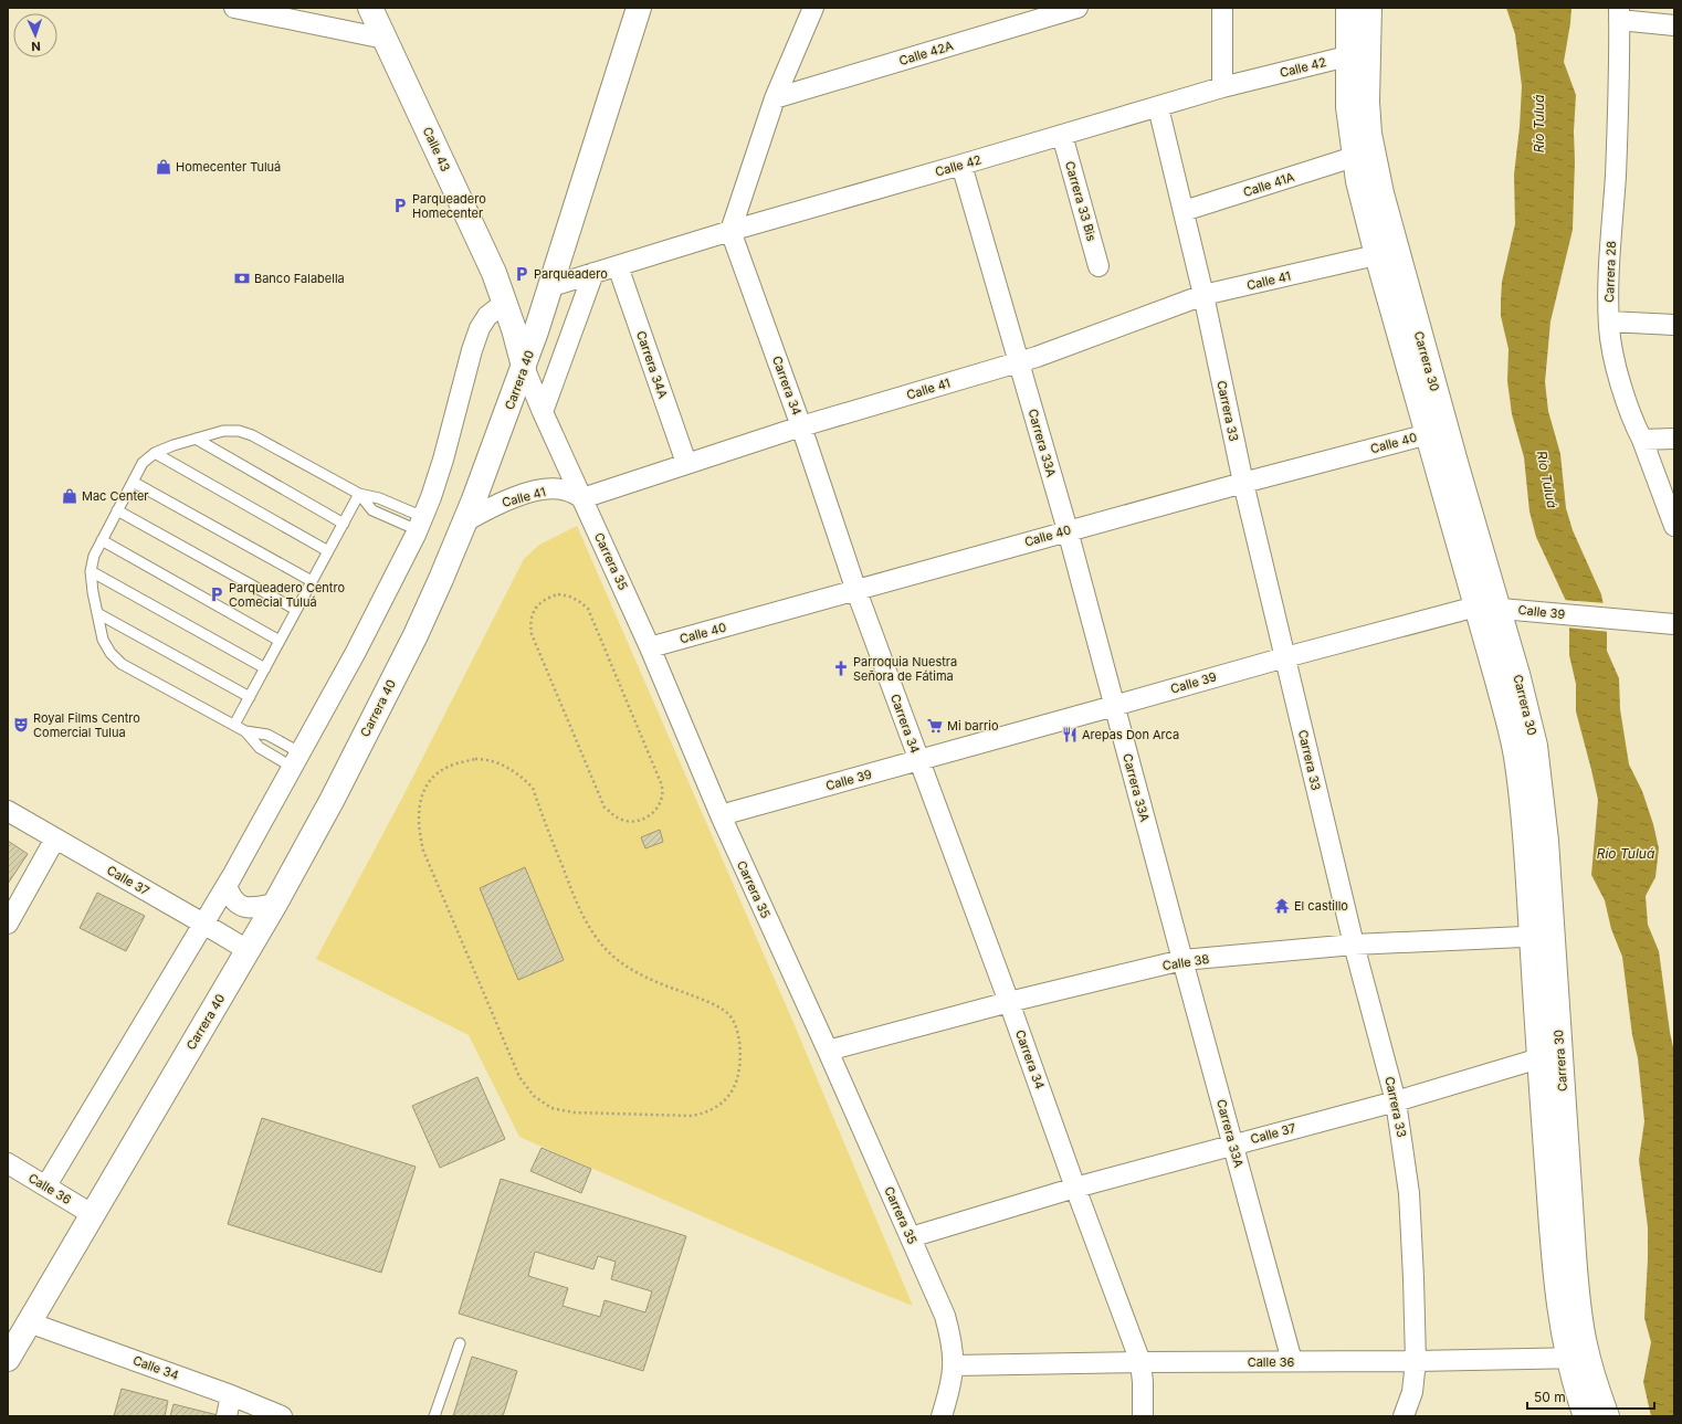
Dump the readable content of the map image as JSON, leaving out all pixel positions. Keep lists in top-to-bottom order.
{
  "streets": {
    "main road": ["Calle 43", "Carrera 30", "Carrera 40"],
    "street": [
      "Calle 42A",
      "Calle 42",
      "Calle 41A",
      "Carrera 33 Bis",
      "Carrera 28",
      "Calle 41",
      "Carrera 34A",
      "Carrera 34",
      "Carrera 33",
      "Carrera 33A",
      "Calle 40",
      "Carrera 35",
      "Calle 39",
      "Calle 37",
      "Calle 38",
      "Calle 36",
      "Calle 34"
    ]
  },
  "crossings": [
    ["Calle 42", "Carrera 33 Bis"],
    ["Calle 42", "Carrera 30"],
    ["Calle 42", "Carrera 34A"],
    ["Calle 42", "Carrera 40"],
    ["Calle 42", "Carrera 34"],
    ["Calle 42", "Carrera 33"],
    ["Calle 42", "Carrera 33A"],
    ["Calle 43", "Carrera 40"],
    ["Calle 43", "Carrera 35"],
    ["Calle 41A", "Carrera 30"],
    ["Calle 41A", "Carrera 33"],
    ["Calle 41", "Carrera 30"],
    ["Calle 41", "Carrera 34A"],
    ["Calle 41", "Carrera 40"],
    ["Calle 41", "Carrera 34"],
    ["Calle 41", "Carrera 33"],
    ["Calle 41", "Carrera 33A"],
    ["Calle 41", "Carrera 35"],
    ["Carrera 30", "Calle 40"],
    ["Carrera 30", "Calle 39"],
    ["Carrera 30", "Calle 37"],
    ["Carrera 30", "Calle 38"],
    ["Carrera 30", "Calle 36"],
    ["Carrera 40", "Carrera 35"],
    ["Carrera 40", "Calle 37"],
    ["Carrera 40", "Calle 36"],
    ["Carrera 40", "Calle 34"],
    ["Carrera 34", "Calle 40"],
    ["Carrera 34", "Calle 39"],
    ["Carrera 34", "Calle 37"],
    ["Carrera 34", "Calle 38"],
    ["Carrera 34", "Calle 36"],
    ["Carrera 33", "Calle 40"],
    ["Carrera 33", "Calle 39"],
    ["Carrera 33", "Calle 37"],
    ["Carrera 33", "Calle 38"],
    ["Carrera 33", "Calle 36"],
    ["Carrera 33A", "Calle 40"],
    ["Carrera 33A", "Calle 39"],
    ["Carrera 33A", "Calle 37"],
    ["Carrera 33A", "Calle 38"],
    ["Carrera 33A", "Calle 36"],
    ["Calle 40", "Carrera 35"],
    ["Carrera 35", "Calle 39"],
    ["Carrera 35", "Calle 37"],
    ["Carrera 35", "Calle 38"],
    ["Carrera 35", "Calle 36"]
  ],
  "water": ["Río Tuluá"],
  "places": {
    "shop": ["Homecenter Tuluá", "Mac Center"],
    "parking": ["Parqueadero Homecenter", "Parqueadero", "Parqueadero Centro Comecial Tuluá"],
    "bank": ["Banco Falabella"],
    "church": ["Parroquia Nuestra Señora de Fátima"],
    "theatre": ["Royal Films Centro Comercial Tulua"],
    "supermarket": ["Mi barrio"],
    "restaurant": ["Arepas Don Arca"],
    "temple": ["El castillo"]
  },
  "scale_bar": "50 m",
  "north": "bottom"
}
